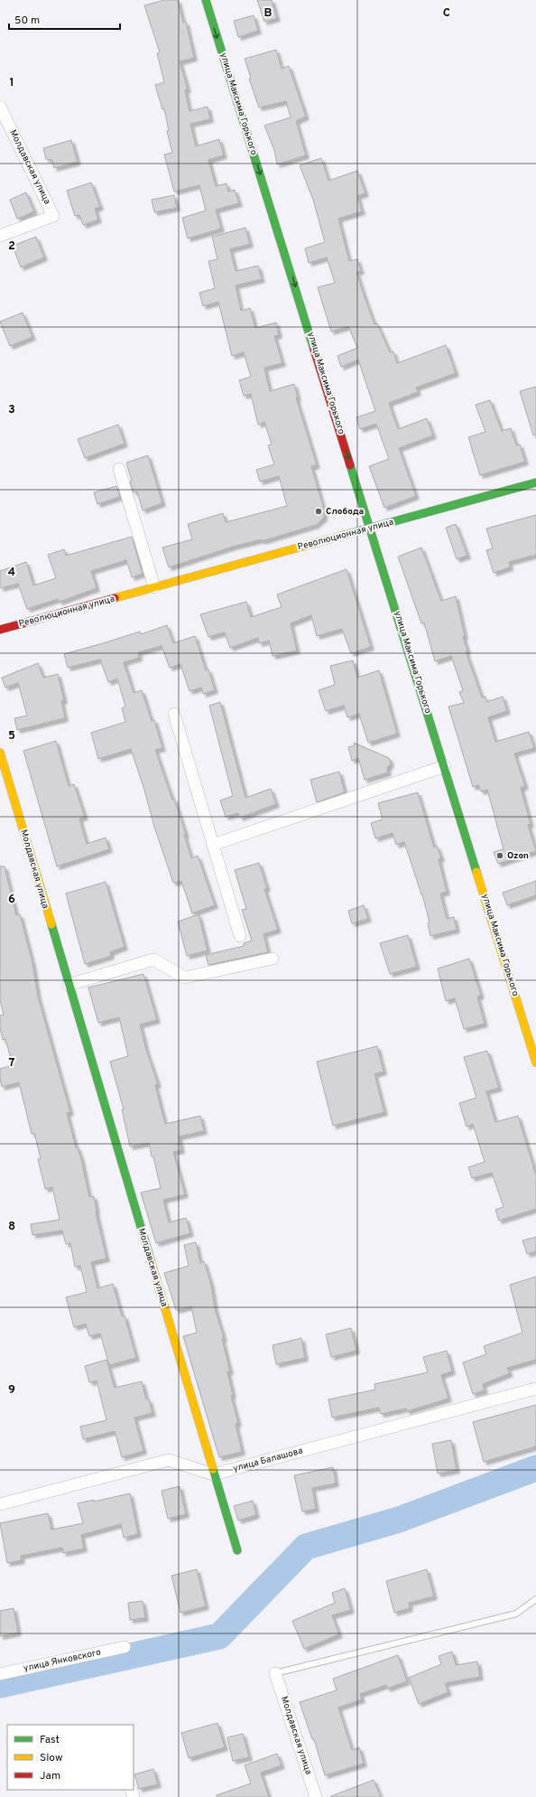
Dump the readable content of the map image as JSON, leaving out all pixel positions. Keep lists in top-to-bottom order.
{
  "streets": {
    "street": [
      "улица Максима Горького",
      "Молдавская улица",
      "Революционная улица",
      "улица Балашова",
      "улица Янковского"
    ]
  },
  "crossings": [
    ["улица Максима Горького", "Революционная улица"],
    ["Молдавская улица", "улица Балашова"]
  ],
  "one_way": ["улица Максима Горького"],
  "places": ["Слобода", "Ozon"],
  "legend": ["Fast", "Slow", "Jam"],
  "scale_bar": "50 m",
  "grid": {
    "columns": ["B", "C"],
    "rows": [
      "1",
      "2",
      "3",
      "4",
      "5",
      "6",
      "7",
      "8",
      "9"
    ]
  }
}
